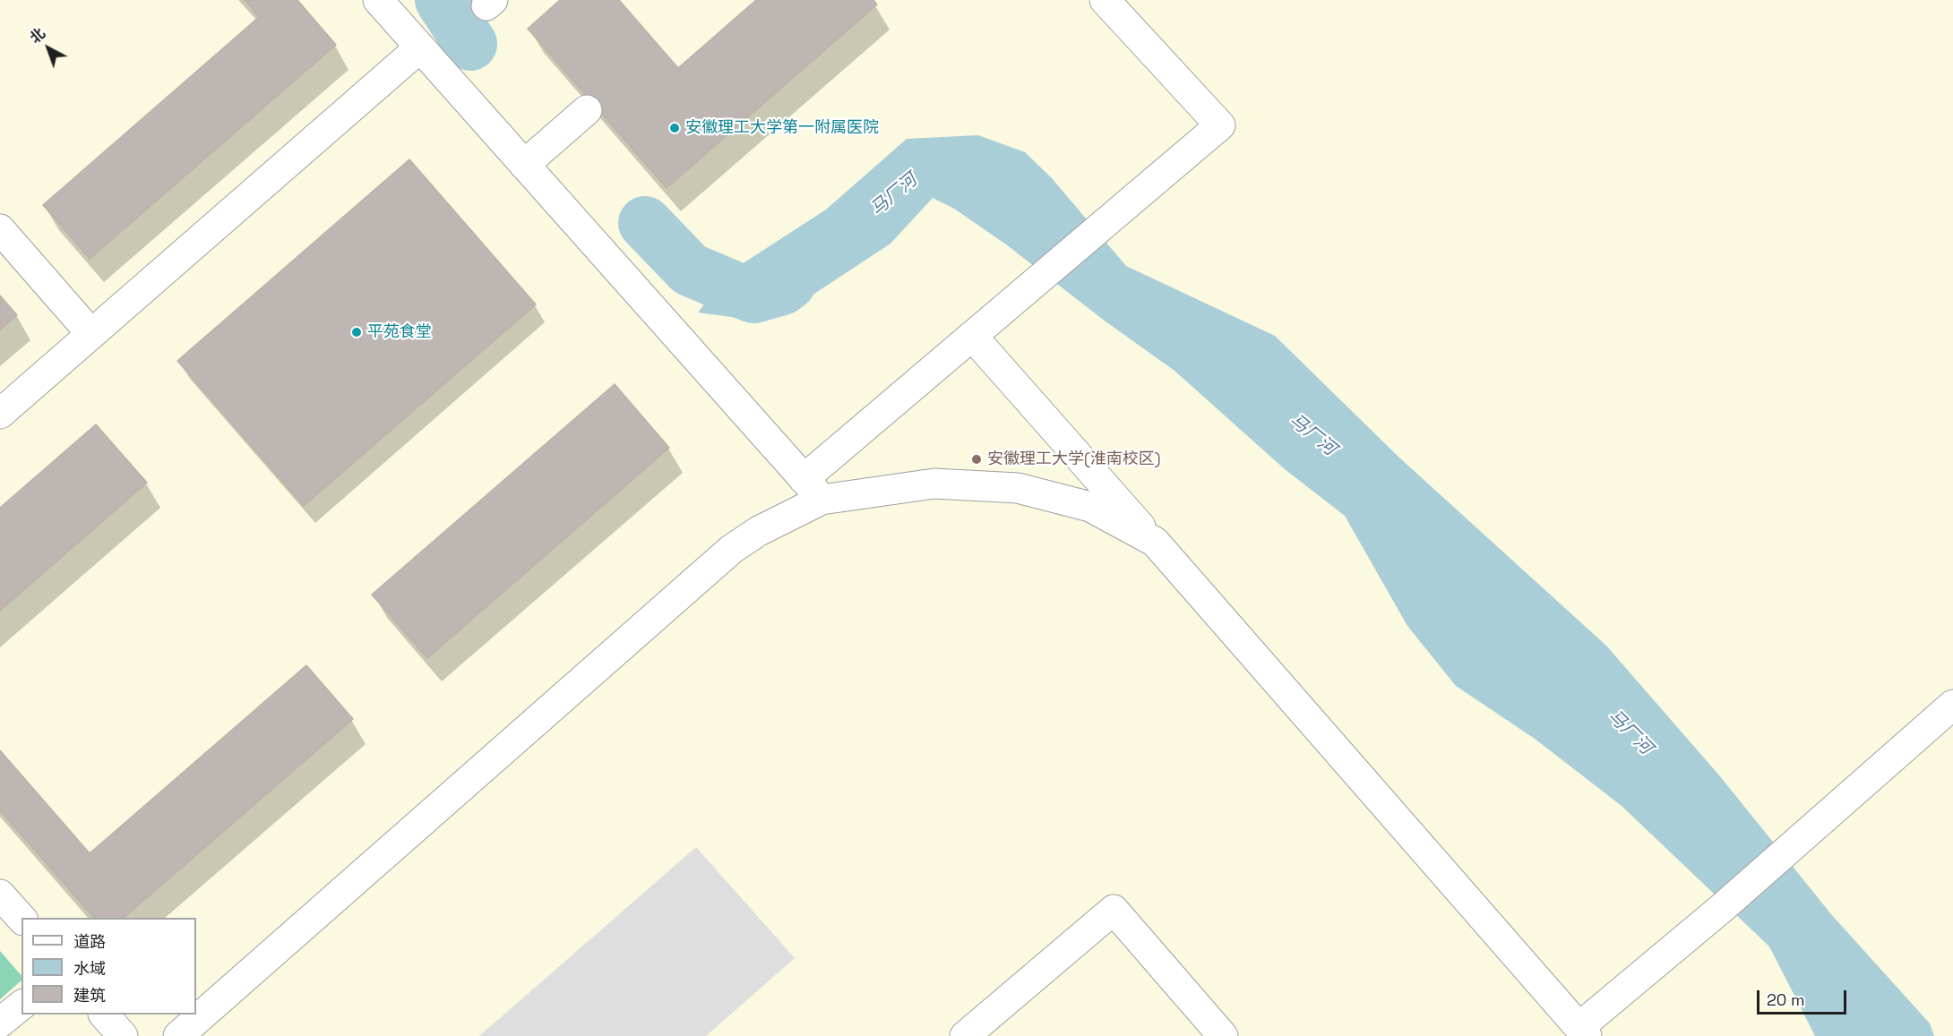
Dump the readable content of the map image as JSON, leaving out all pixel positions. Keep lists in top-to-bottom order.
{
  "water": ["马厂河"],
  "places": ["安徽理工大学第一附属医院", "平苑食堂", "安徽理工大学(淮南校区)"],
  "legend": ["道路", "水域", "建筑"],
  "scale_bar": "20 m",
  "north": "top left"
}
